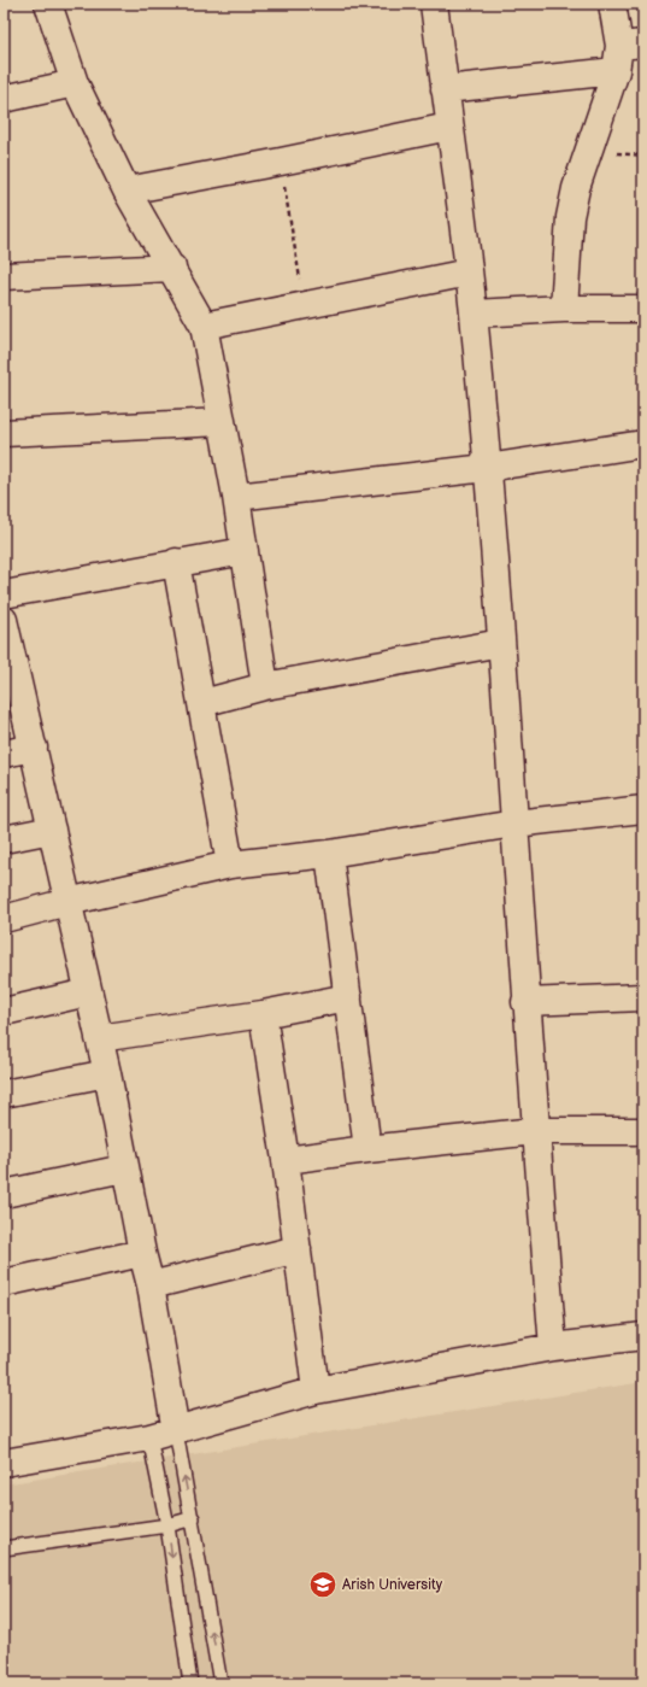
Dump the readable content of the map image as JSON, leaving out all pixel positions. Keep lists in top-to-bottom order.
{
  "places": {
    "school or university": ["Arish University"]
  }
}
